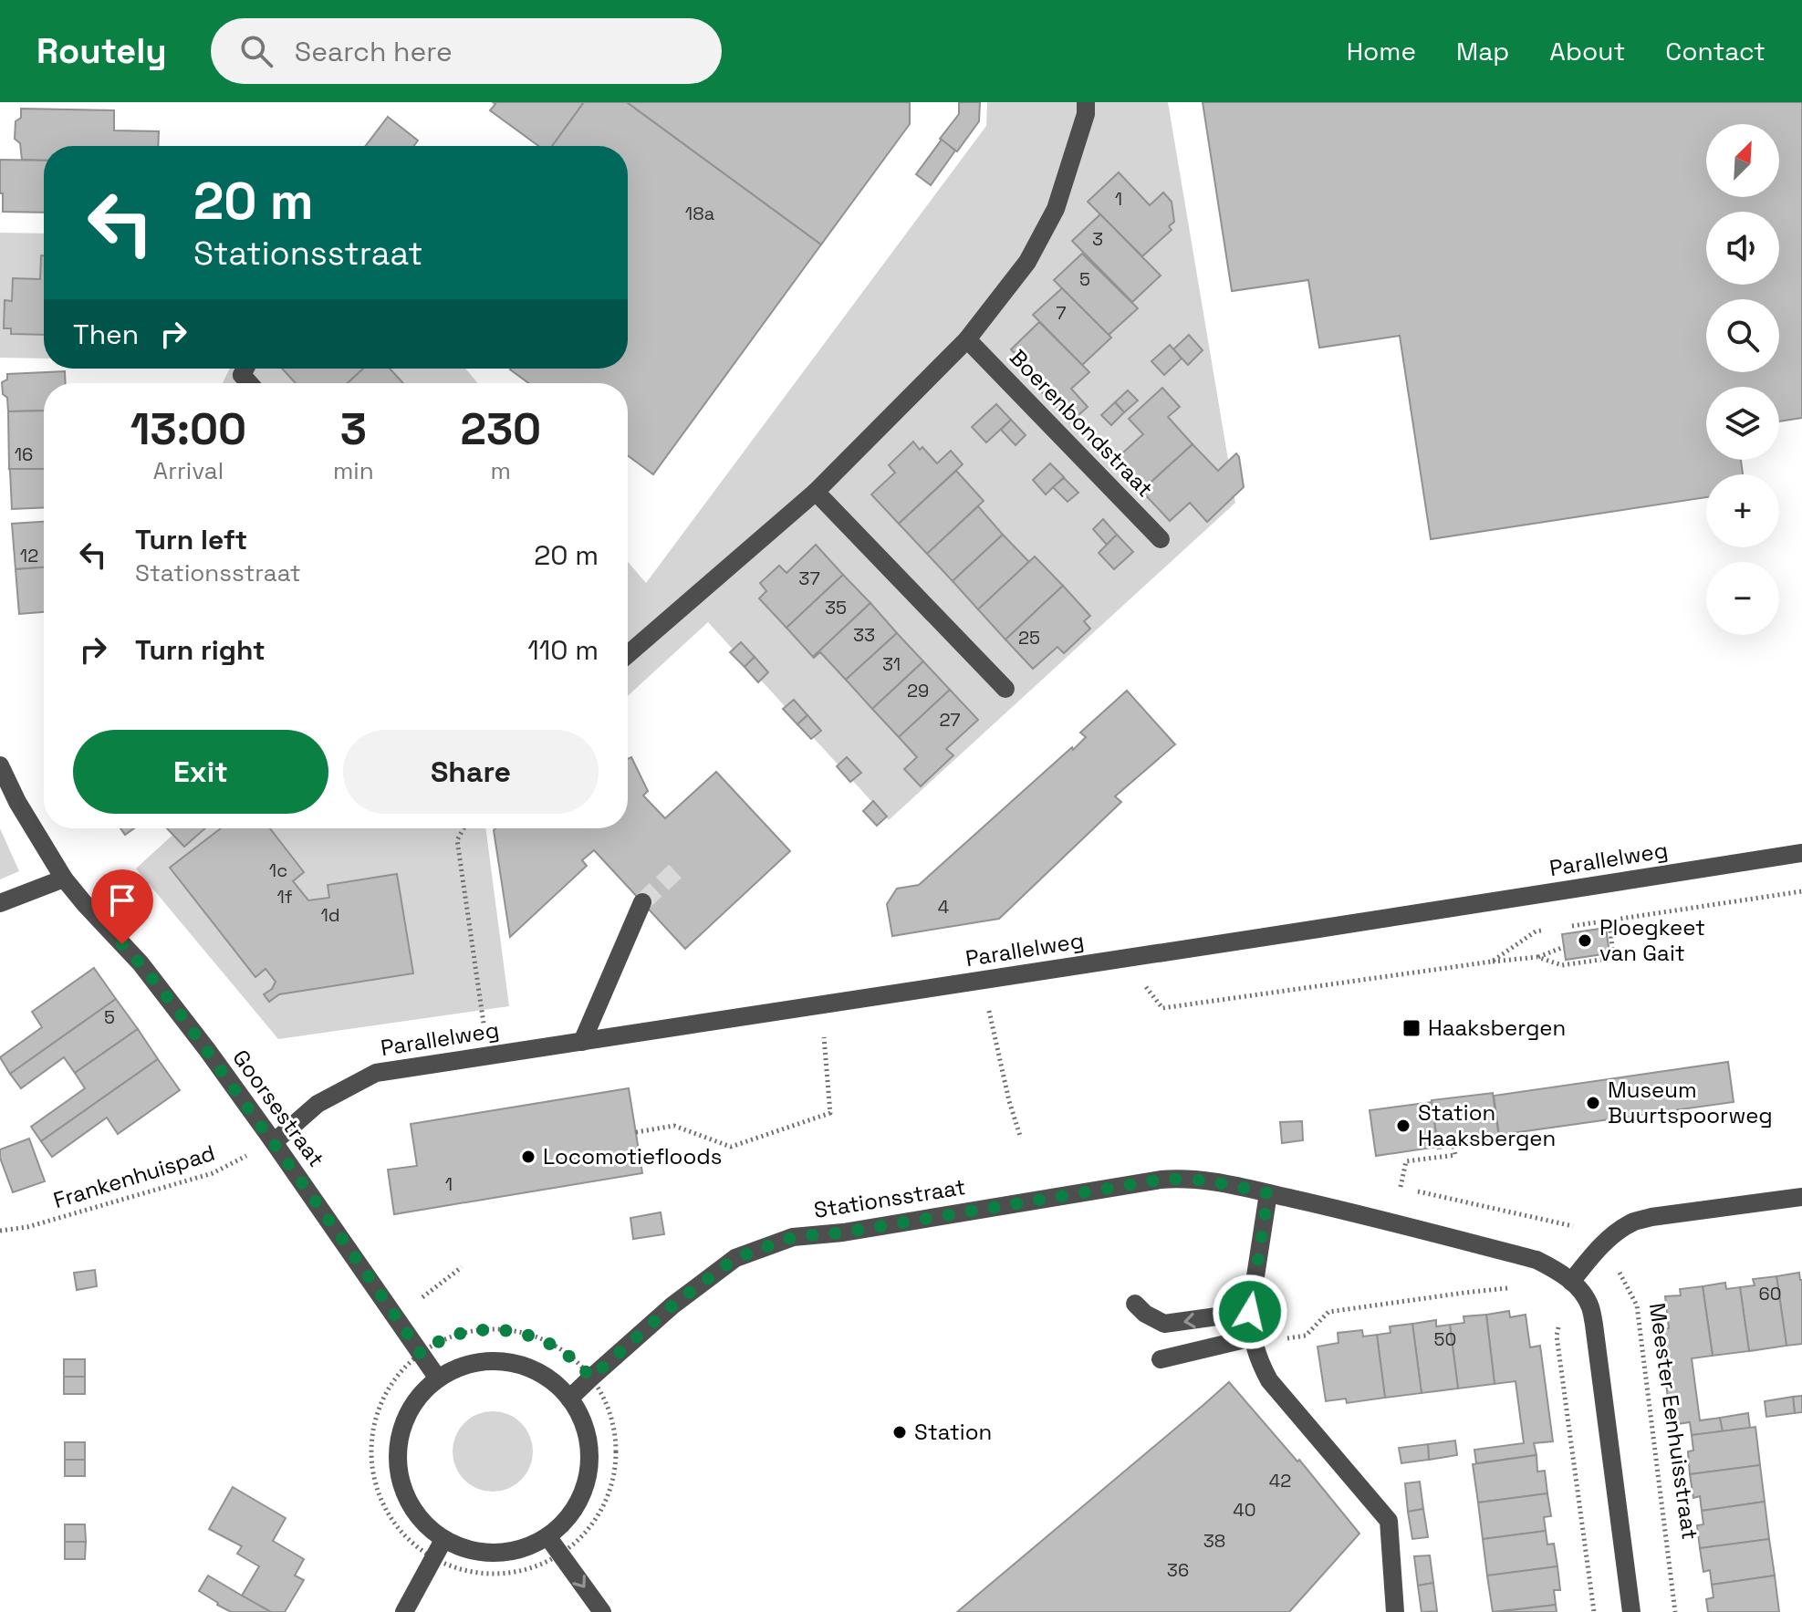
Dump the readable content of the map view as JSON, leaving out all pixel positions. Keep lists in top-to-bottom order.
{
  "streets": {
    "street": [
      "Boerenbondstraat",
      "Parallelweg",
      "Goorsestraat",
      "Stationsstraat"
    ],
    "path": ["Frankenhuispad", "Meester Eenhuisstraat"]
  },
  "crossings": [
    ["Parallelweg", "Goorsestraat"],
    ["Parallelweg", "Frankenhuispad"],
    ["Goorsestraat", "Frankenhuispad"],
    ["Goorsestraat", "Stationsstraat"]
  ],
  "places": {
    "other": [
      "Ploegkeet van Gait",
      "Museum Buurtspoorweg",
      "Station Haaksbergen",
      "Locomotiefloods",
      "Station"
    ],
    "transit": ["Haaksbergen"]
  },
  "house_numbers": [
    "1",
    "18a",
    "3",
    "5",
    "7",
    "16",
    "12",
    "37",
    "35",
    "33",
    "25",
    "31",
    "29",
    "27",
    "1c",
    "1f",
    "4",
    "1d",
    "5",
    "1",
    "60",
    "50",
    "42",
    "40",
    "38",
    "36"
  ],
  "north": "top right",
  "page": {
    "header": "Routely",
    "search": "Search here",
    "nav": [
      "Home",
      "Map",
      "About",
      "Contact"
    ],
    "map_buttons": ["+", "−"],
    "turn": ["20 m", "Stationsstraat"],
    "then": "Then",
    "eta": [
      "13:00",
      "Arrival",
      "3",
      "min",
      "230",
      "m"
    ],
    "list": [
      {
        "name": "Turn left",
        "note": "Stationsstraat",
        "value": "20 m"
      },
      {
        "name": "Turn right",
        "value": "110 m"
      }
    ],
    "buttons": ["Exit", "Share"]
  }
}
